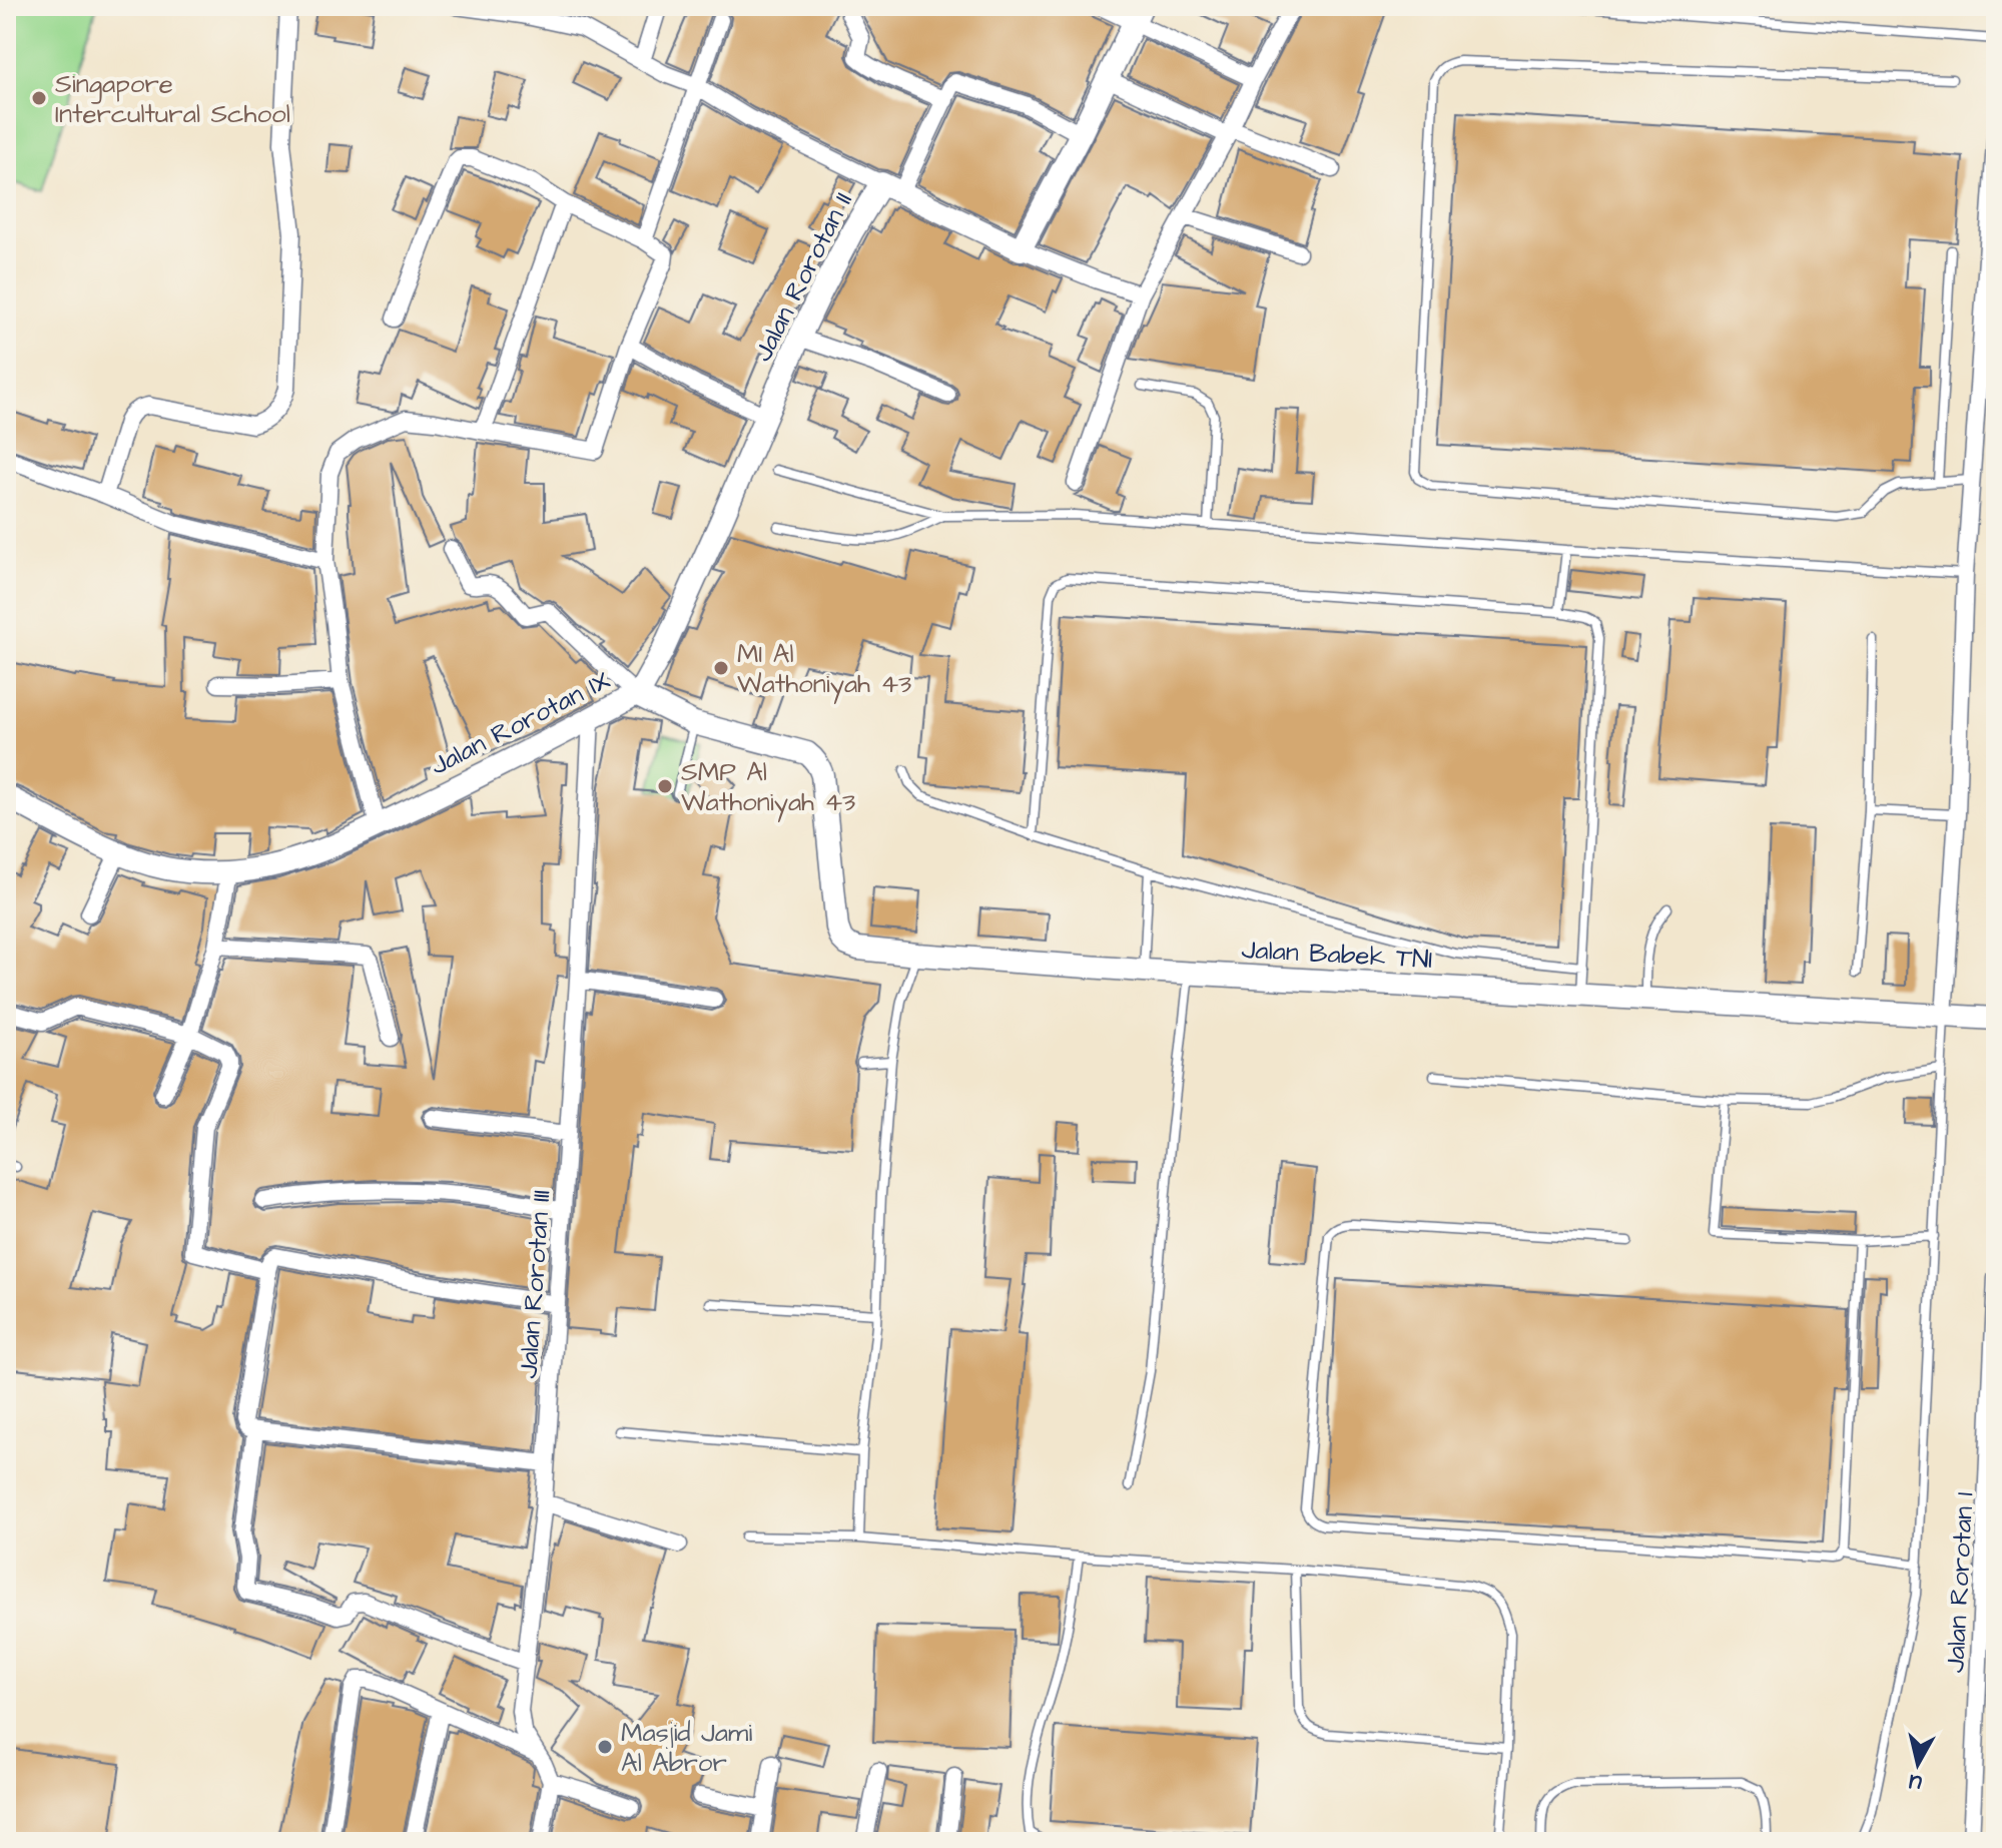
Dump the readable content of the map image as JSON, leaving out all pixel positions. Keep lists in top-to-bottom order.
{
  "streets": {
    "street": [
      "Jalan Rorotan II",
      "Jalan Rorotan IX",
      "Jalan Babek TNI",
      "Jalan Rorotan III",
      "Jalan Rorotan 1"
    ]
  },
  "crossings": [
    ["Jalan Rorotan II", "Jalan Rorotan IX"],
    ["Jalan Rorotan IX", "Jalan Babek TNI"],
    ["Jalan Rorotan IX", "Jalan Rorotan III"]
  ],
  "places": [
    "Singapore Intercultural School",
    "MI Al Wathoniyah 43",
    "SMP Al Wathoniyah 43",
    "Masjid Jami Al Abror"
  ],
  "north": "bottom"
}
